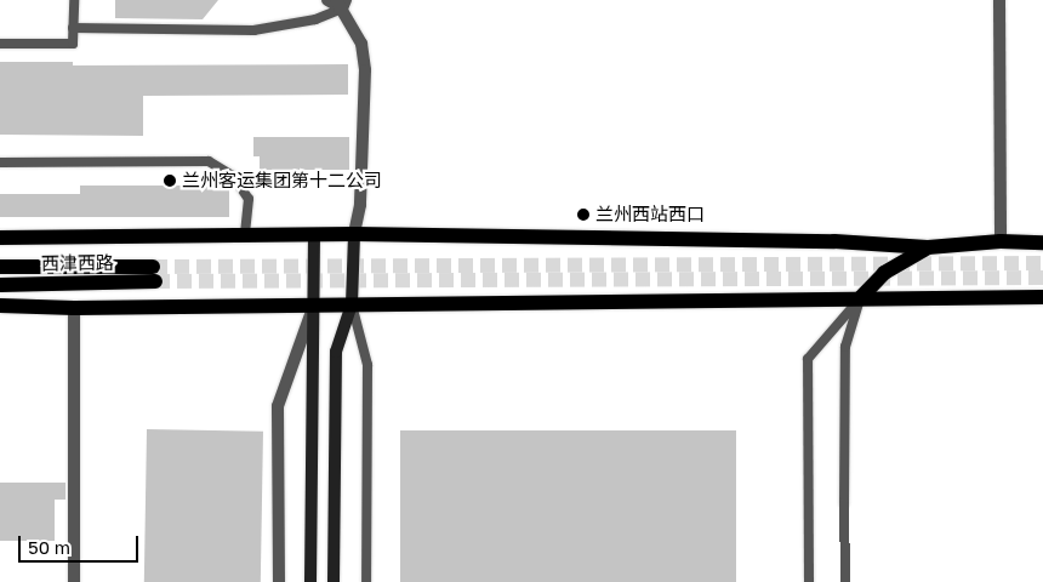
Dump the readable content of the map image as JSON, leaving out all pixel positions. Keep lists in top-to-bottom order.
{
  "streets": {
    "main road": ["西津西路"]
  },
  "places": ["兰州客运集团第十二公司", "兰州西站西口"],
  "scale_bar": "50 m"
}
